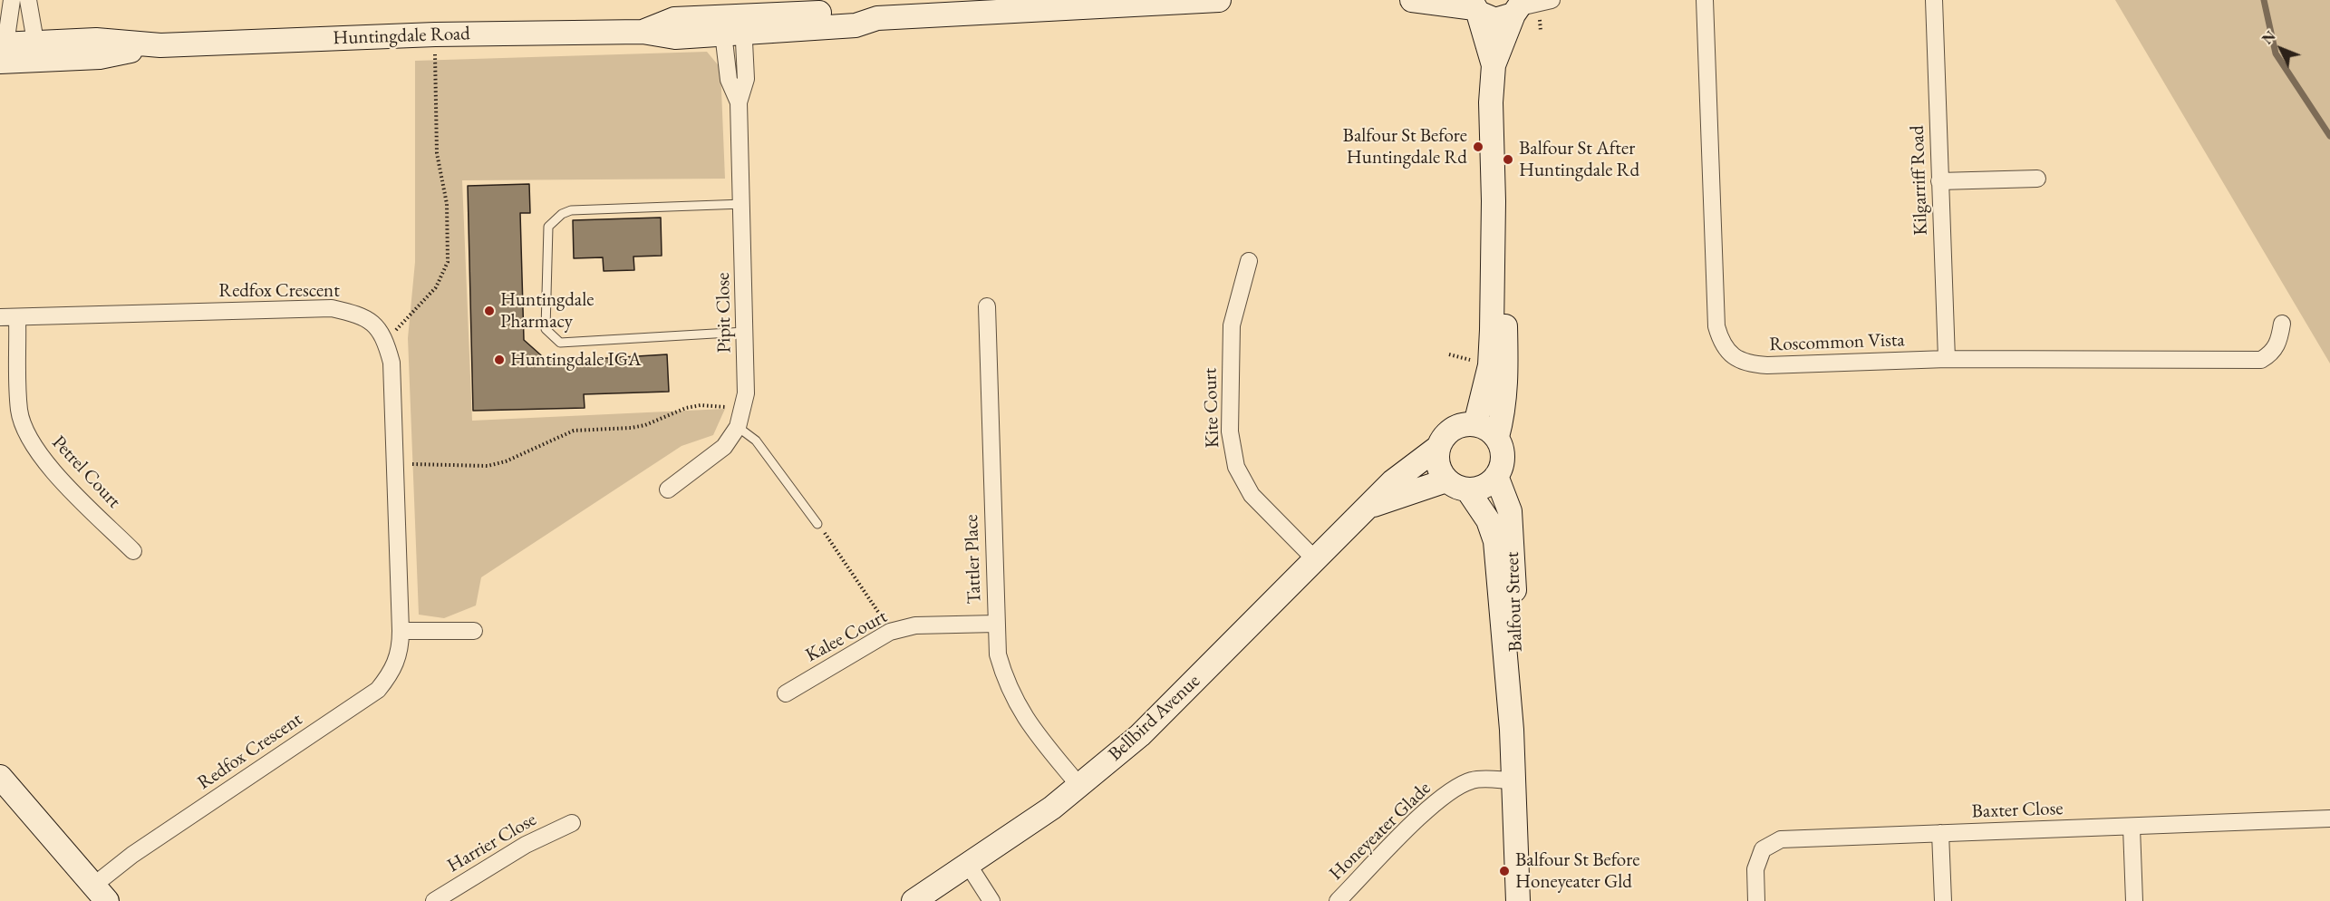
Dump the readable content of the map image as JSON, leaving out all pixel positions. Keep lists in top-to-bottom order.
{
  "streets": {
    "street": [
      "Huntingdale Road",
      "Kilgarriff Road",
      "Redfox Crescent",
      "Pipit Close",
      "Roscommon Vista",
      "Kite Court",
      "Petrel Court",
      "Tattler Place",
      "Balfour Street",
      "Kalee Court",
      "Bellbird Avenue",
      "Baxter Close",
      "Honeyeater Glade",
      "Harrier Close"
    ]
  },
  "crossings": [
    ["Huntingdale Road", "Pipit Close"],
    ["Kilgarriff Road", "Roscommon Vista"],
    ["Redfox Crescent", "Petrel Court"],
    ["Kite Court", "Bellbird Avenue"],
    ["Tattler Place", "Kalee Court"],
    ["Tattler Place", "Bellbird Avenue"],
    ["Balfour Street", "Bellbird Avenue"],
    ["Balfour Street", "Honeyeater Glade"]
  ],
  "places": [
    "Balfour St Before Huntingdale Rd",
    "Balfour St After Huntingdale Rd",
    "Huntingdale Pharmacy",
    "Huntingdale IGA",
    "Balfour St Before Honeyeater Gld"
  ],
  "north": "top left"
}
